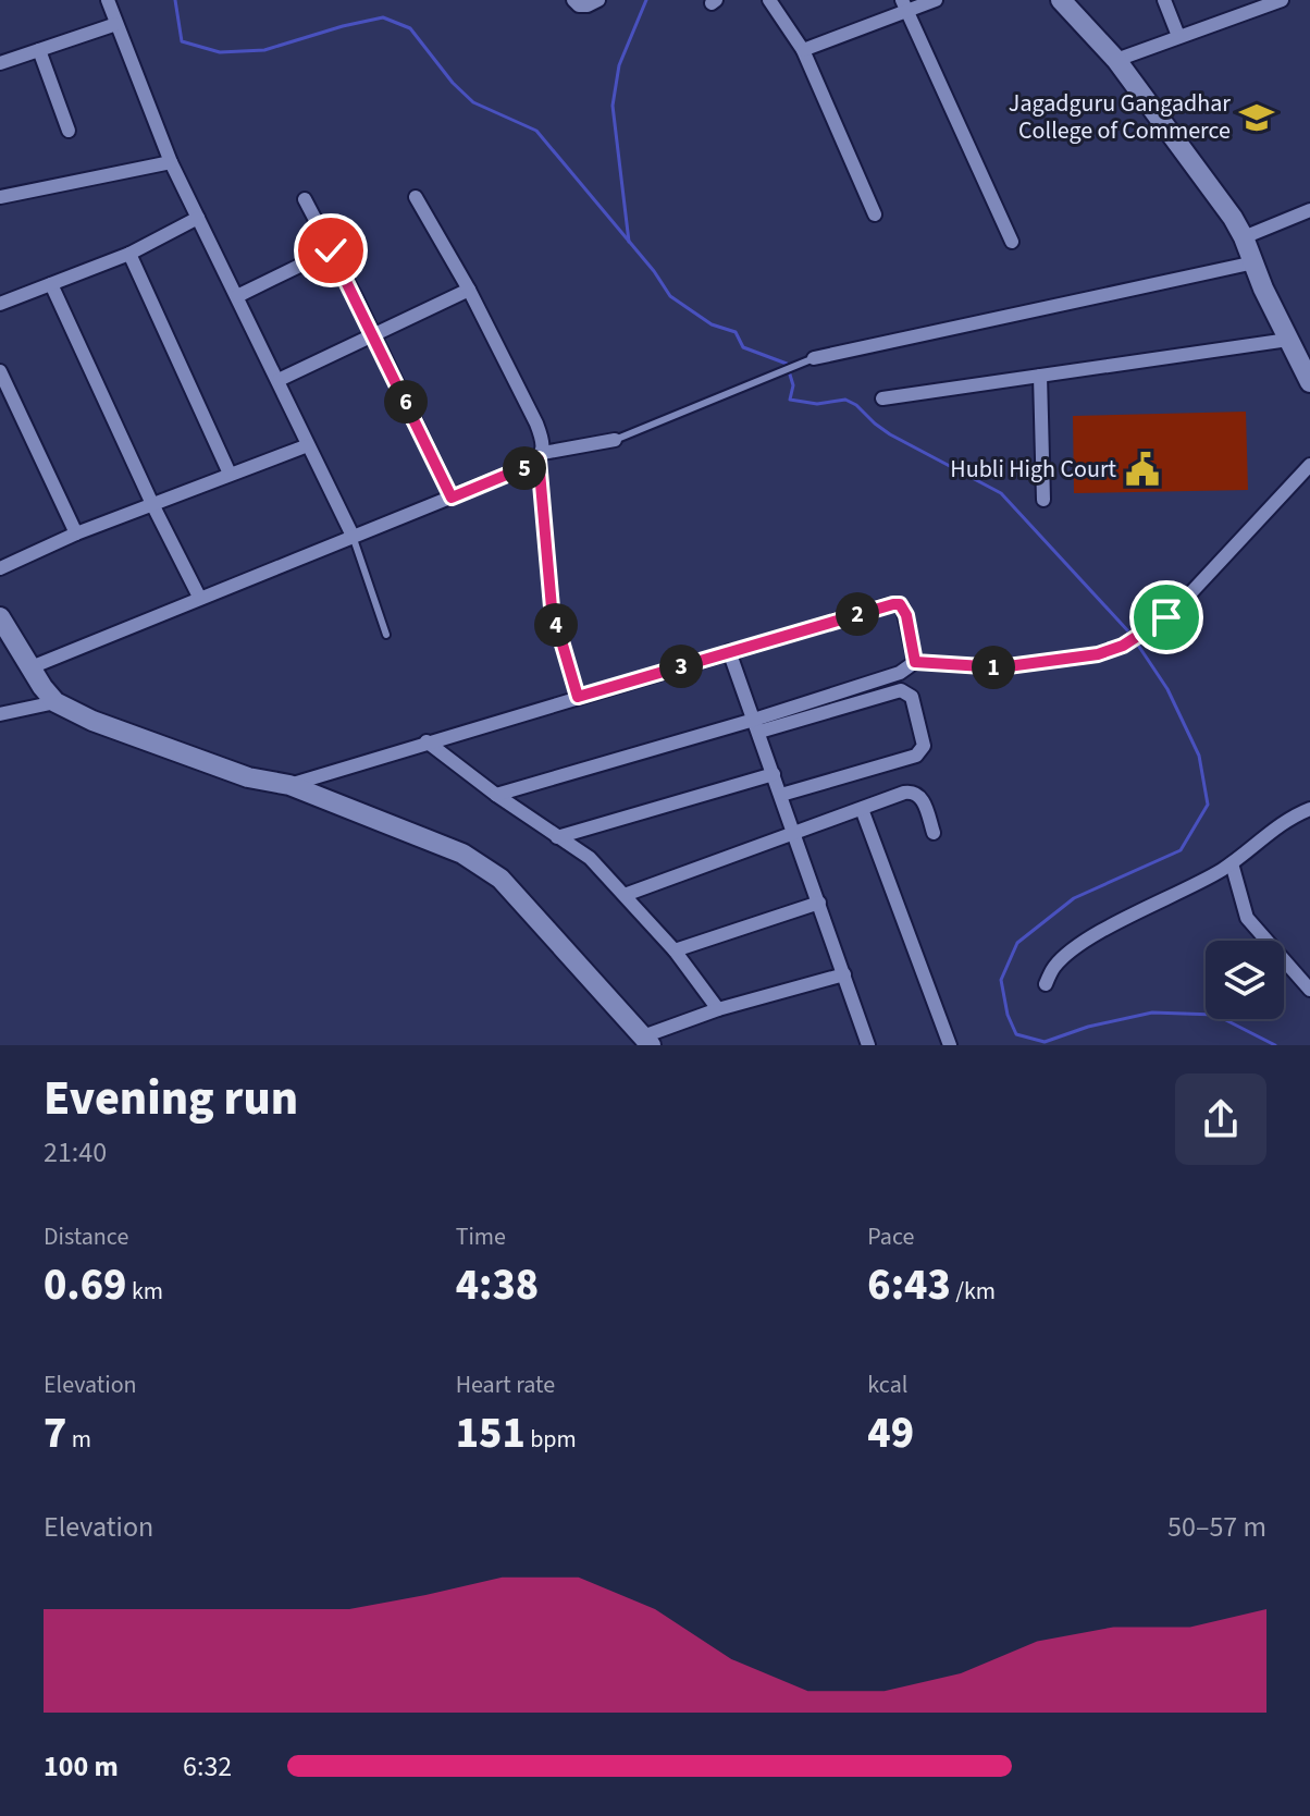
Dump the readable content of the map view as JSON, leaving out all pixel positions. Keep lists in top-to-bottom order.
{
  "places": {
    "school or university": ["Jagadguru Gangadhar College of Commerce"],
    "public building": ["Hubli High Court"]
  },
  "page": {
    "pins": [
      "6",
      "5",
      "2",
      "4",
      "3",
      "1"
    ],
    "heading": ["Evening run", "21:40"],
    "stats": [
      ["Distance", "0.69 km"],
      ["Time", "4:38"],
      ["Pace", "6:43 /km"],
      ["Elevation", "7 m"],
      ["Heart rate", "151 bpm"],
      ["kcal", "49"]
    ],
    "chart": ["Elevation", "50–57 m"],
    "list": [
      {
        "name": "100 m",
        "note": "6:32"
      }
    ]
  }
}
